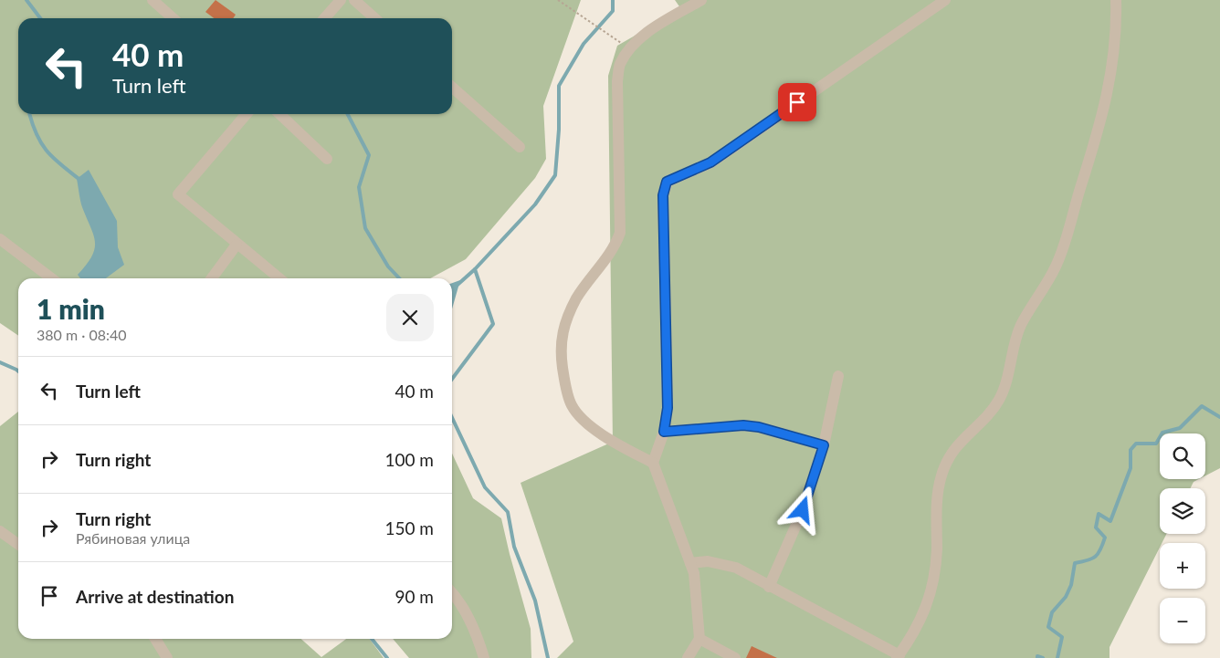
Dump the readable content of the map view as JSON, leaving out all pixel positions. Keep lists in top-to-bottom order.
{
  "page": {
    "turn": ["40 m", "Turn left"],
    "heading": ["1 min", "380 m · 08:40"],
    "list": [
      {
        "name": "Turn left",
        "value": "40 m"
      },
      {
        "name": "Turn right",
        "value": "100 m"
      },
      {
        "name": "Turn right",
        "note": "Рябиновая улица",
        "value": "150 m"
      },
      {
        "name": "Arrive at destination",
        "value": "90 m"
      }
    ],
    "map_buttons": ["+", "−"]
  }
}
